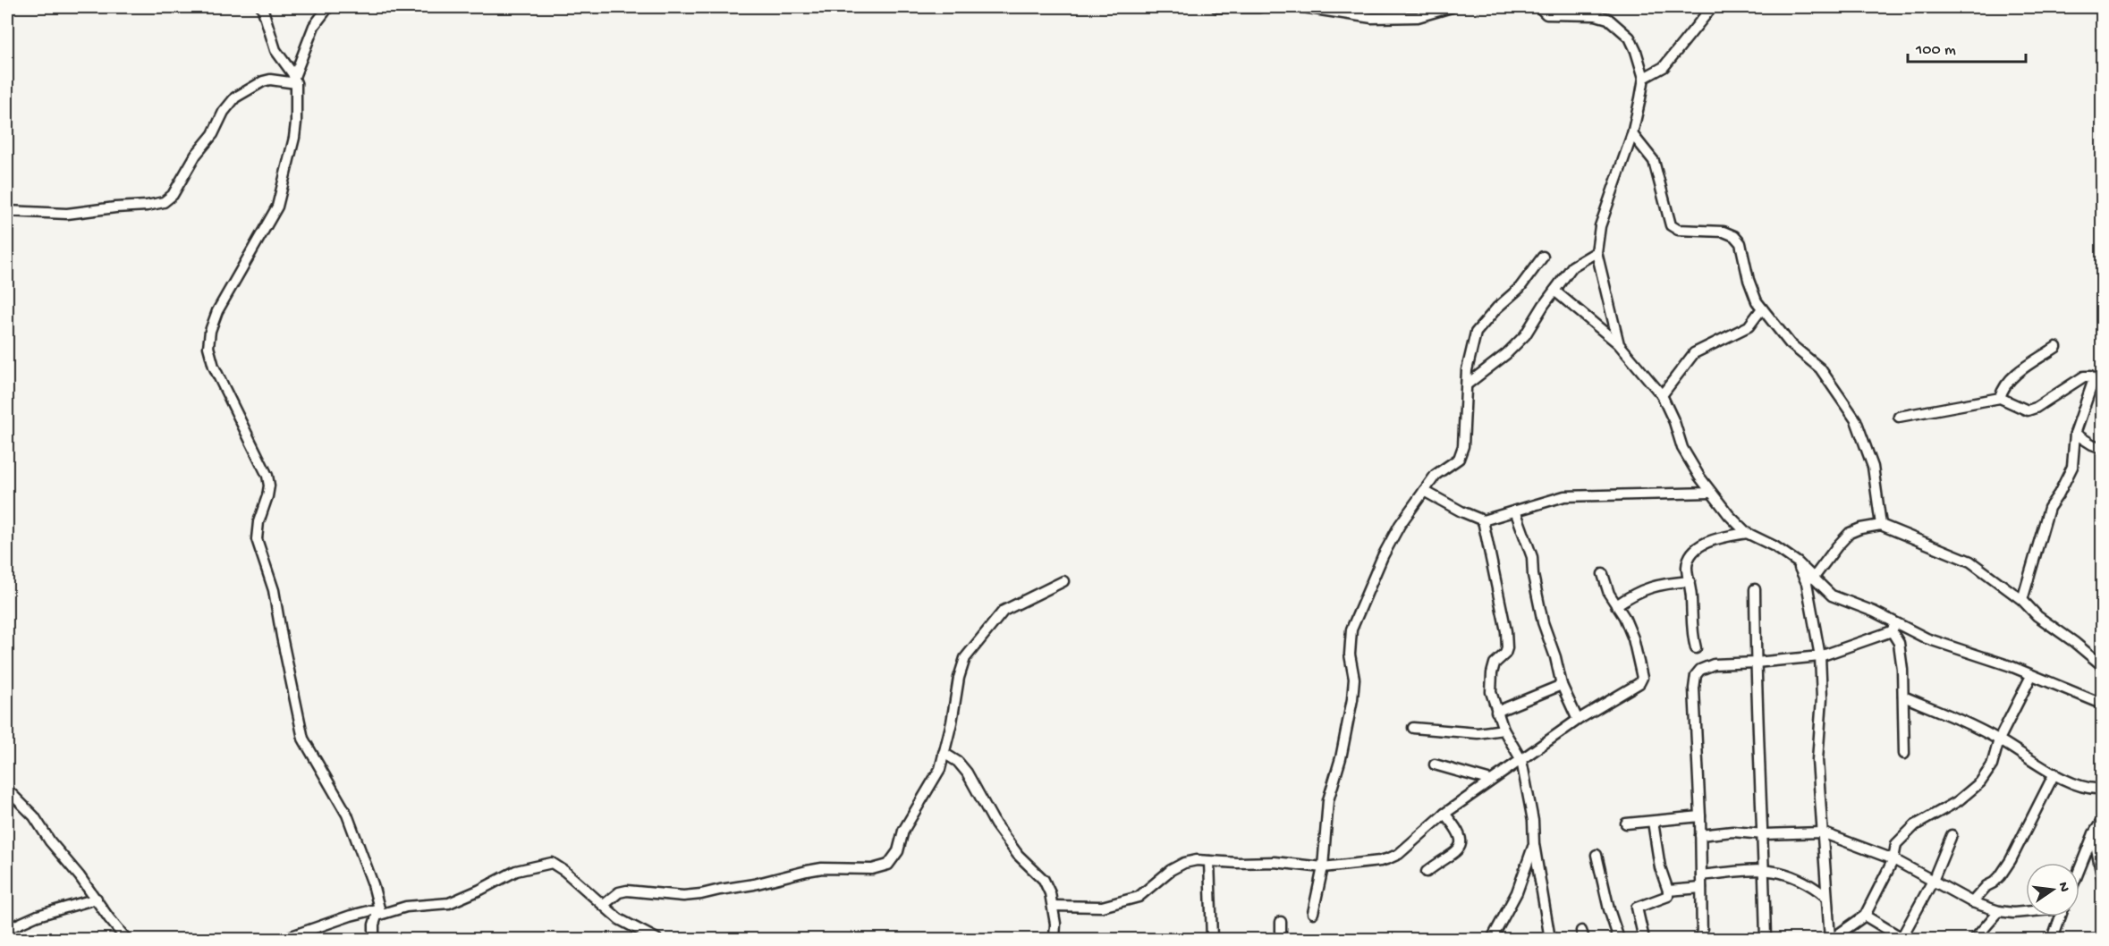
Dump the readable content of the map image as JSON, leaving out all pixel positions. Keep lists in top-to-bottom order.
{
  "scale_bar": "100 m",
  "north": "right"
}
